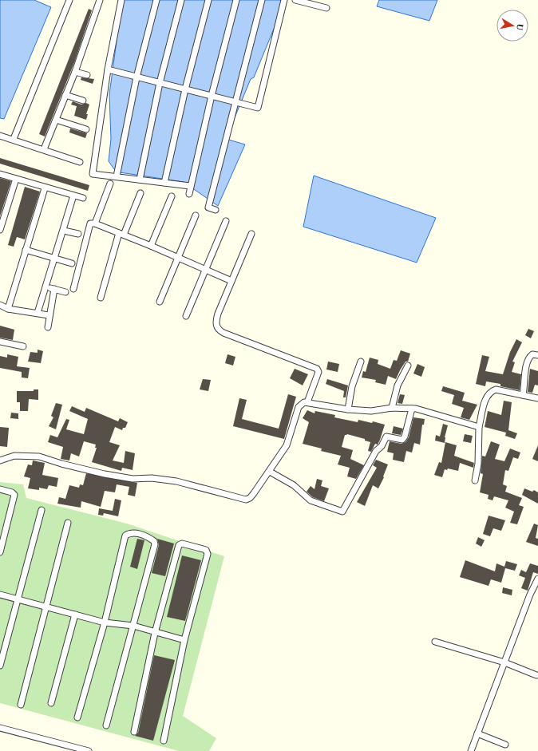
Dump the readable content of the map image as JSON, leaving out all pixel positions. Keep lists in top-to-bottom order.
{
  "north": "right"
}
